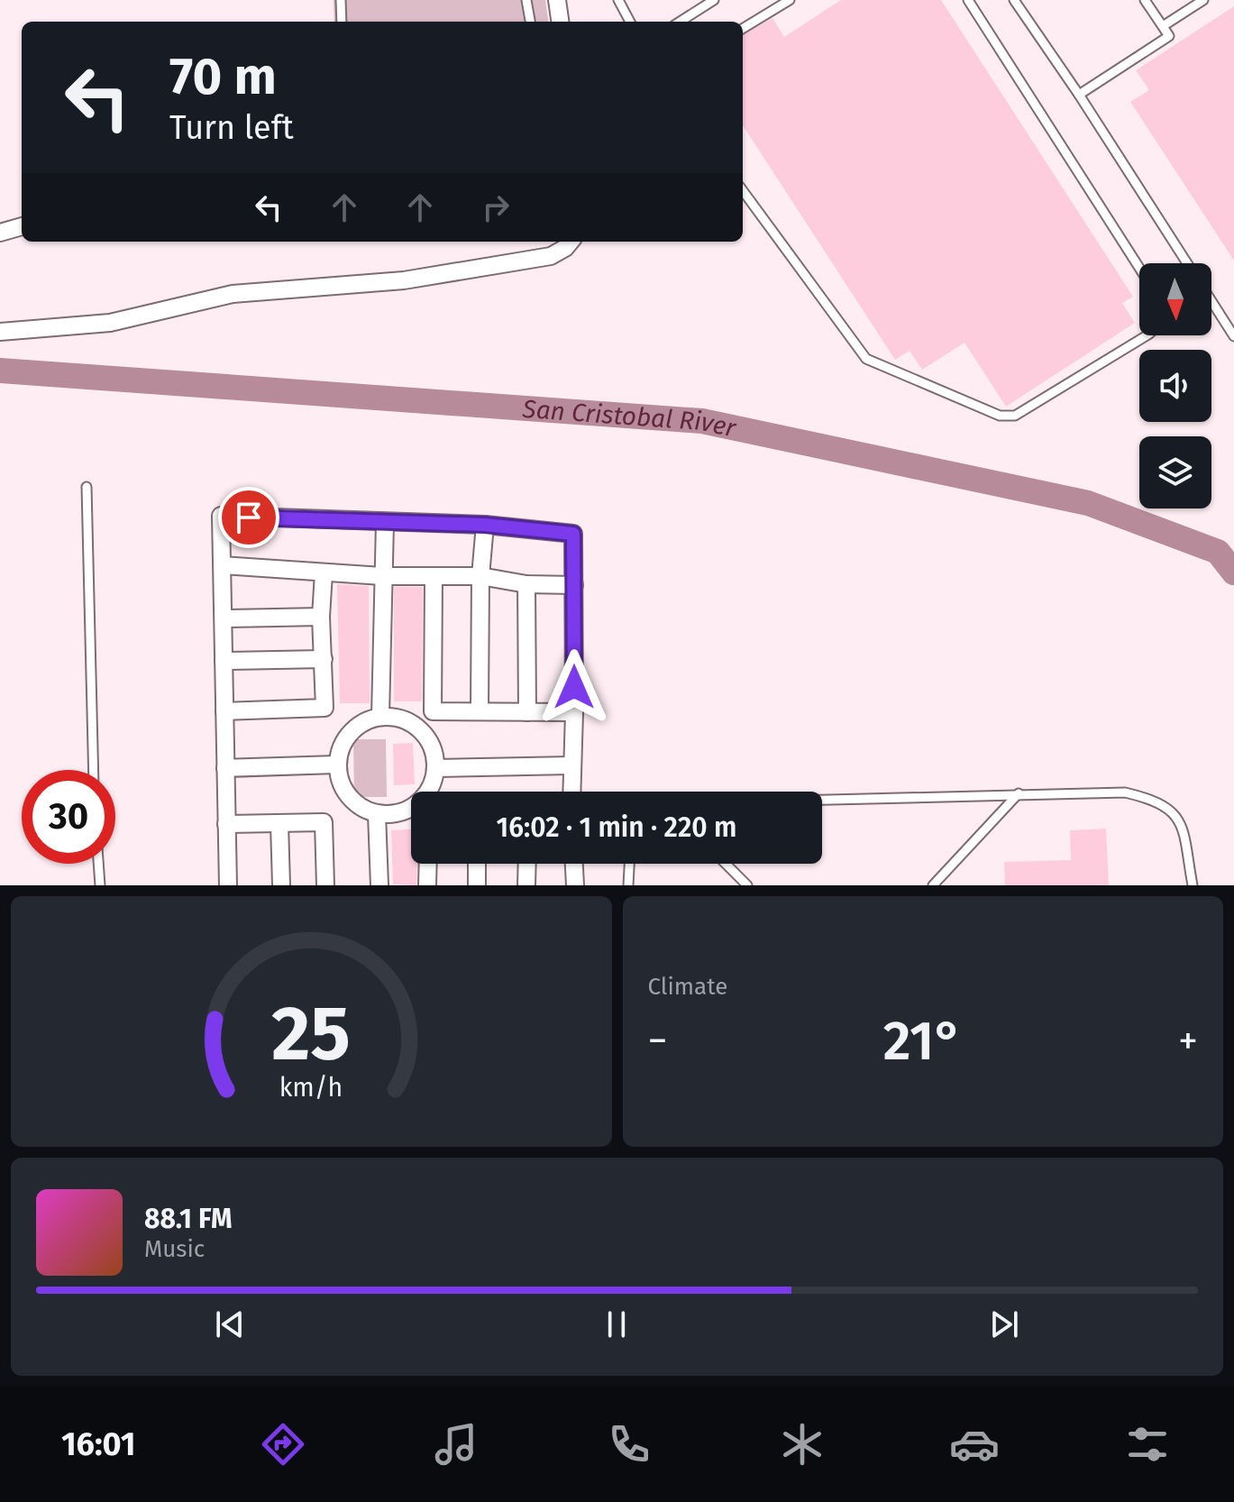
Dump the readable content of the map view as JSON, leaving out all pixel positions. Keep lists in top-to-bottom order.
{
  "water": ["San Cristobal River"],
  "north": "bottom",
  "page": {
    "turn": ["70 m", "Turn left"],
    "limit": "30",
    "trip": "16:02 · 1 min · 220 m",
    "tile": "Climate",
    "heat": ["−", "21°", "+"],
    "song": ["88.1 FM", "Music"],
    "tabs": "16:01",
    "gauge": ["25", "km/h"]
  }
}
